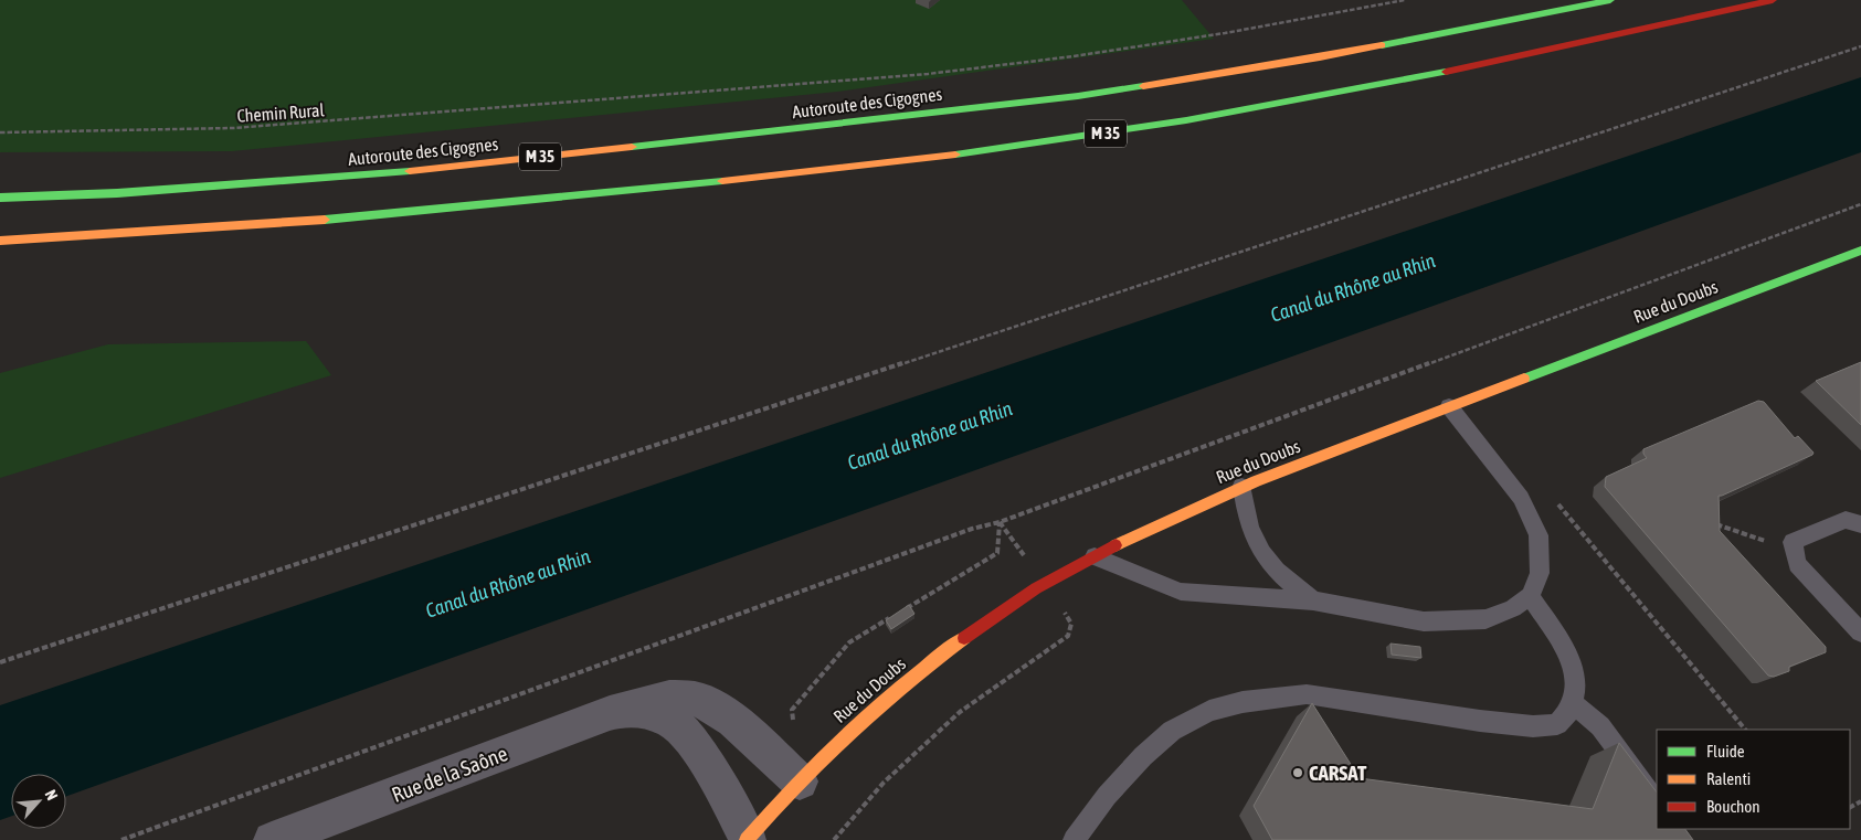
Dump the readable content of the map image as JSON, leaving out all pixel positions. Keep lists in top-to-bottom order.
{
  "streets": {
    "main road": ["Autoroute des Cigognes", "M 35", "Rue du Doubs"],
    "street": ["Rue de la Saône"],
    "path": ["Chemin Rural"]
  },
  "crossings": [
    ["Rue du Doubs", "Rue de la Saône"]
  ],
  "water": ["Canal du Rhône au Rhin"],
  "places": ["CARSAT"],
  "legend": ["Fluide", "Ralenti", "Bouchon"],
  "north": "top right"
}
